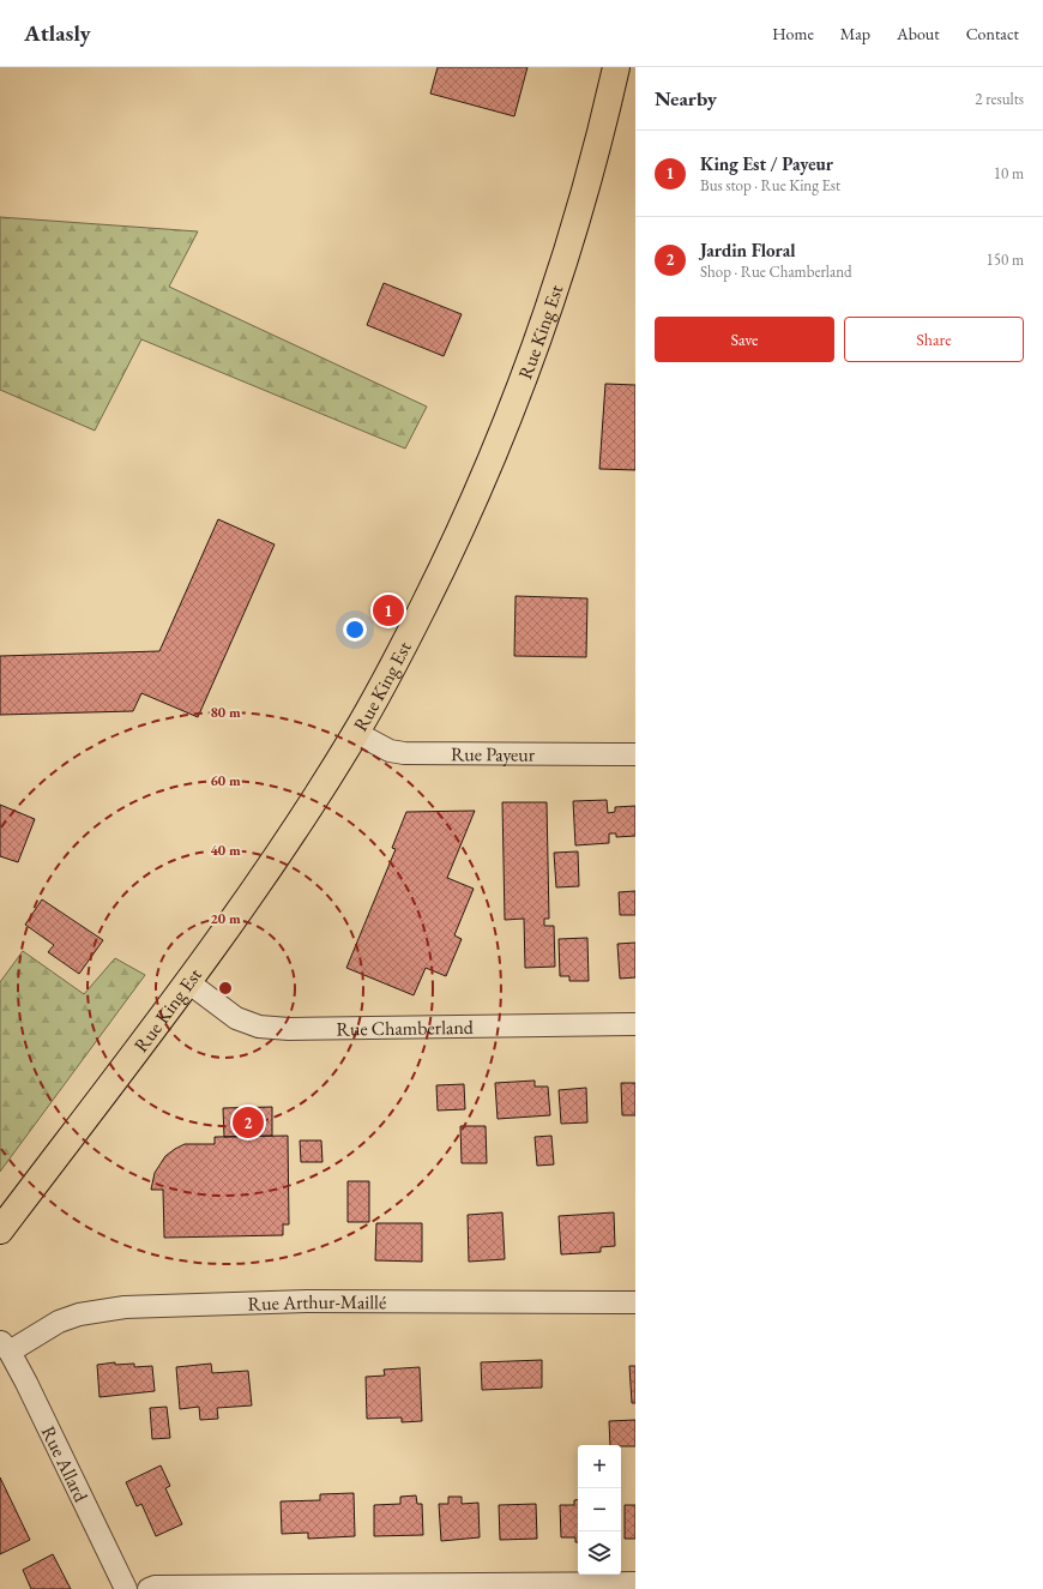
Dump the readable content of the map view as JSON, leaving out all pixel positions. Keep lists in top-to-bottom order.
{
  "streets": {
    "main road": ["Rue King Est"],
    "street": [
      "Rue Payeur",
      "Rue Chamberland",
      "Rue Arthur-Maillé",
      "Rue Allard"
    ]
  },
  "crossings": [
    ["Rue King Est", "Rue Payeur"],
    ["Rue King Est", "Rue Chamberland"],
    ["Rue Arthur-Maillé", "Rue Allard"]
  ],
  "page": {
    "header": "Atlasly",
    "nav": [
      "Home",
      "Map",
      "About",
      "Contact"
    ],
    "heading": ["Nearby", "2 results"],
    "list": [
      {
        "mark": "1",
        "name": "King Est / Payeur",
        "note": "Bus stop · Rue King Est",
        "value": "10 m"
      },
      {
        "mark": "2",
        "name": "Jardin Floral",
        "note": "Shop · Rue Chamberland",
        "value": "150 m"
      }
    ],
    "buttons": ["Save", "Share"],
    "pins": ["1", "2"],
    "map_buttons": ["+", "−"]
  },
  "rings": [
    "80 m",
    "60 m",
    "40 m",
    "20 m"
  ]
}
